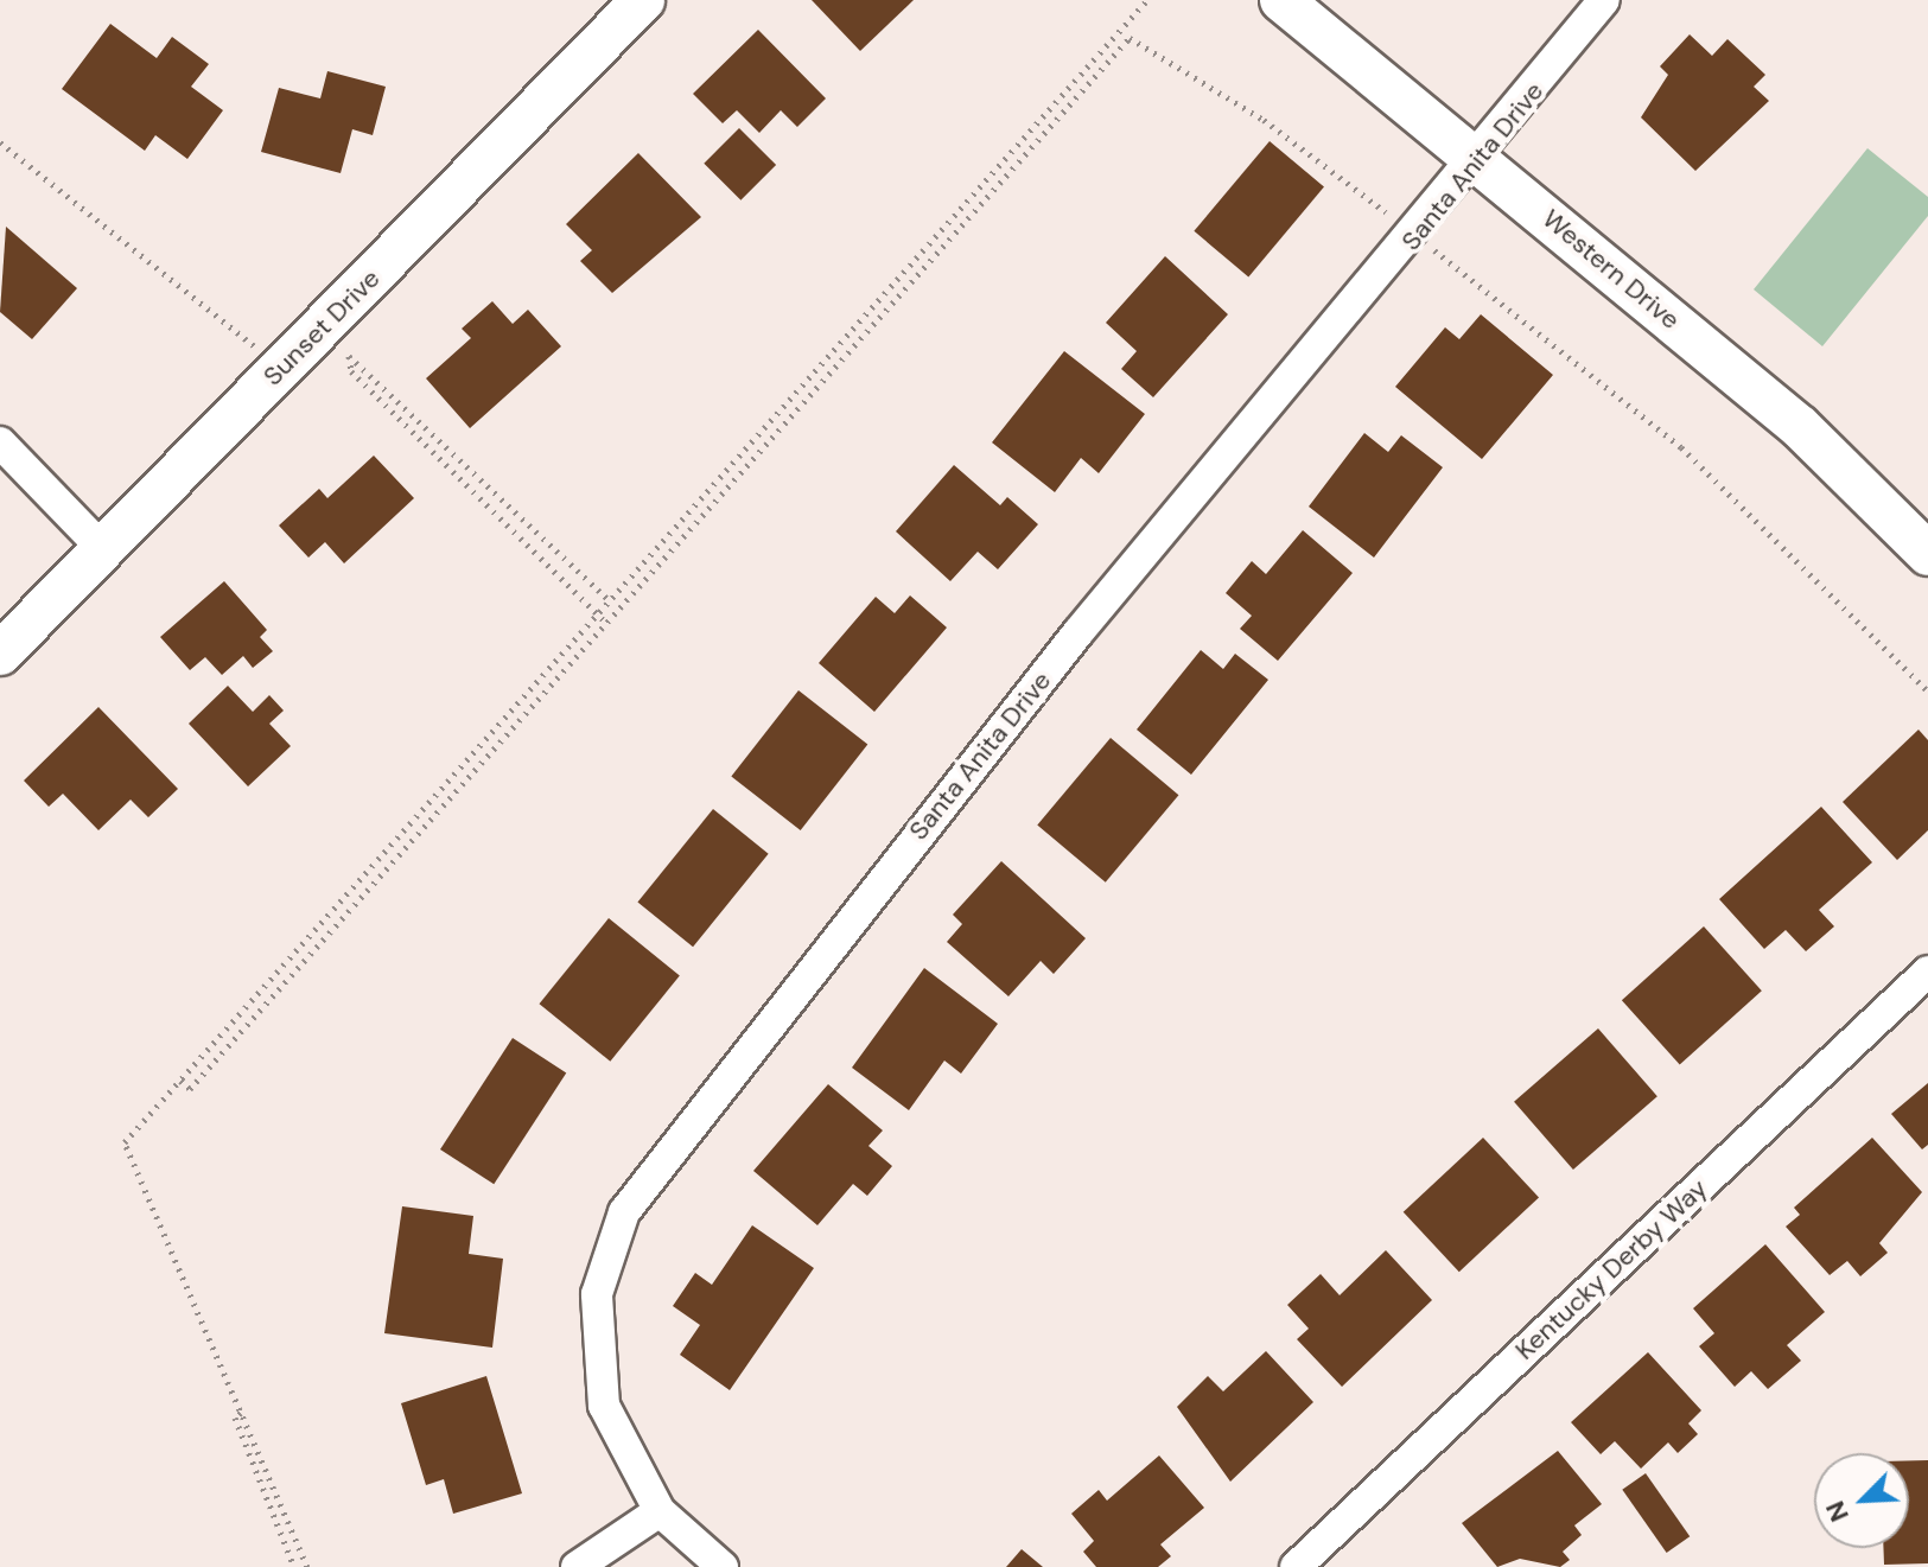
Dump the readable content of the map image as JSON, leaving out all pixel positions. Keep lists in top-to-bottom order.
{
  "streets": {
    "main road": ["Western Drive", "Sunset Drive"],
    "street": ["Santa Anita Drive", "Kentucky Derby Way"]
  },
  "crossings": [
    ["Santa Anita Drive", "Western Drive"]
  ],
  "north": "bottom left"
}
